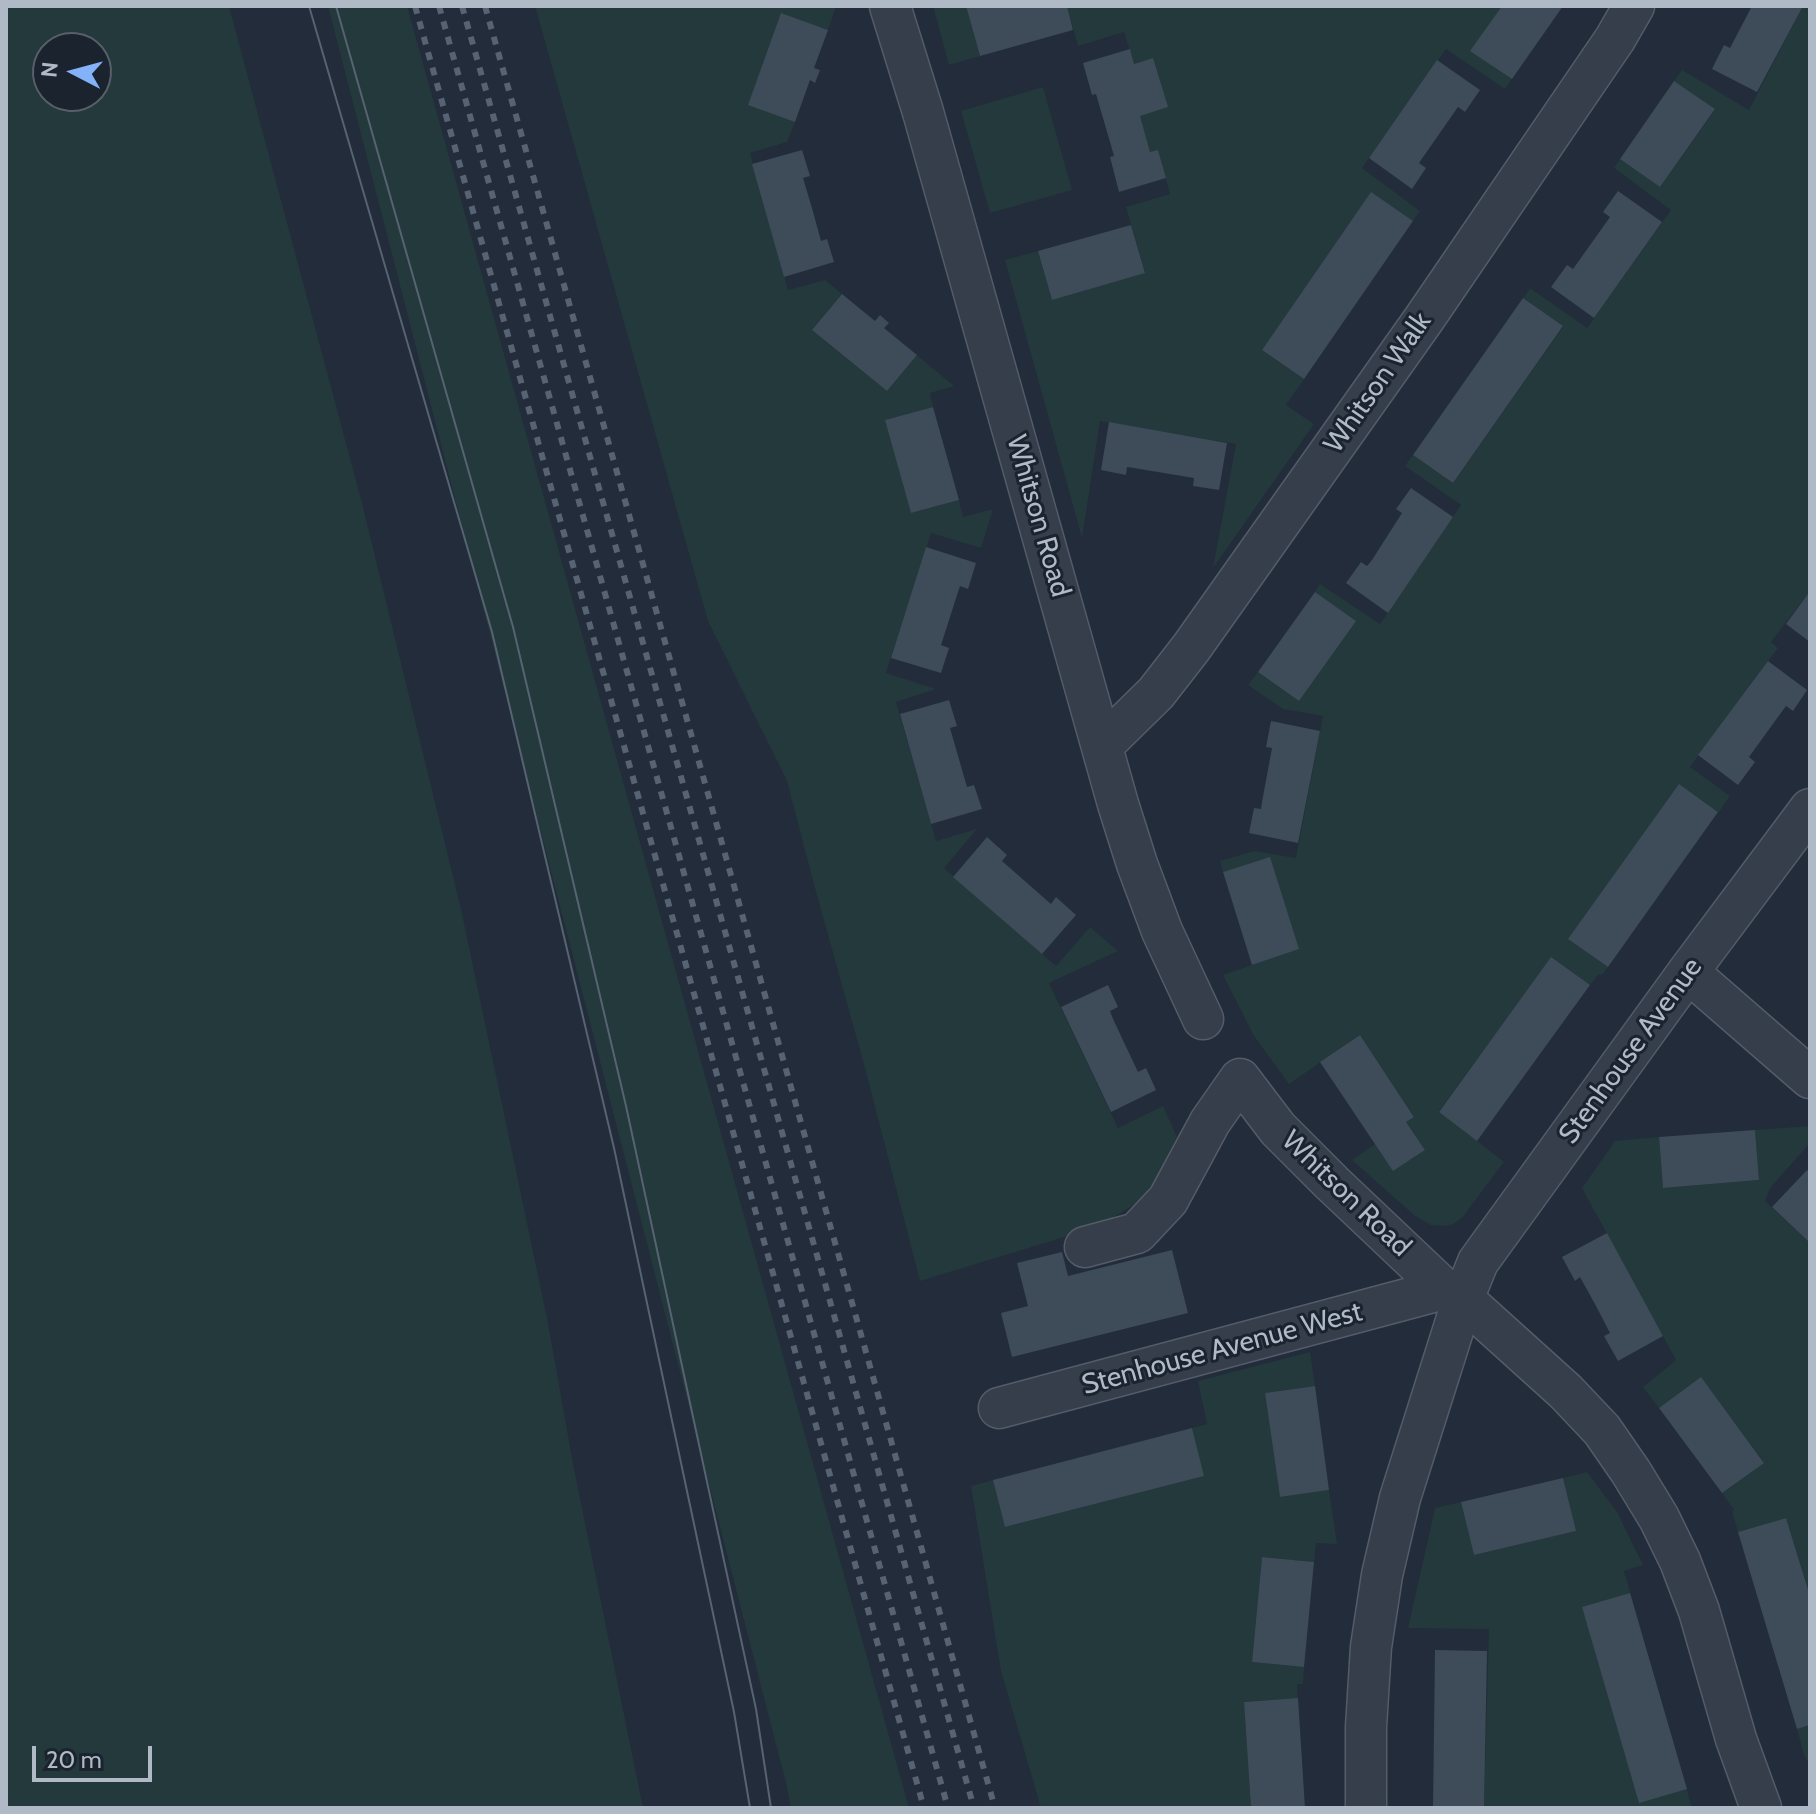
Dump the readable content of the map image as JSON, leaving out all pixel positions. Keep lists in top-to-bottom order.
{
  "streets": {
    "street": [
      "Whitson Walk",
      "Whitson Road",
      "Stenhouse Avenue",
      "Stenhouse Avenue West"
    ]
  },
  "crossings": [
    ["Whitson Walk", "Whitson Road"],
    ["Whitson Road", "Stenhouse Avenue"],
    ["Whitson Road", "Stenhouse Avenue West"],
    ["Stenhouse Avenue", "Stenhouse Avenue West"]
  ],
  "scale_bar": "20 m",
  "north": "left"
}
